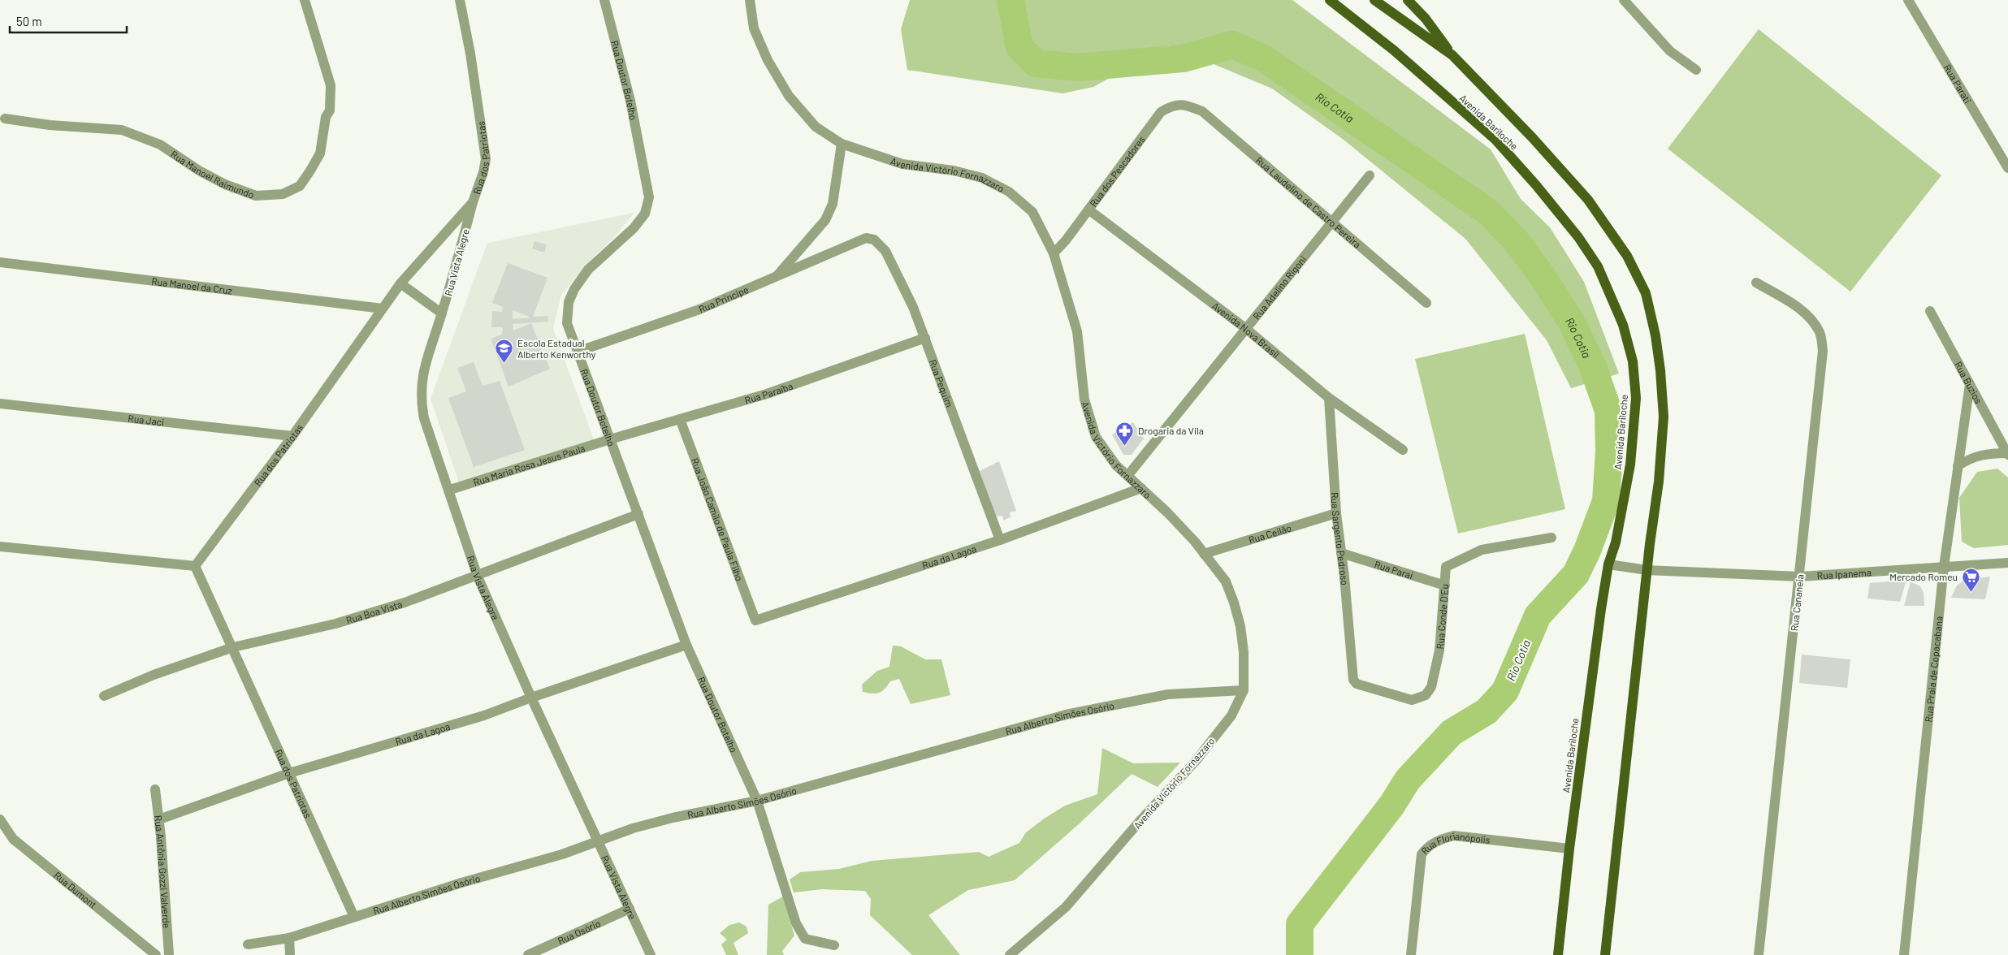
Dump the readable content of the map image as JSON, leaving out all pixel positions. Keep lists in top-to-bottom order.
{
  "streets": {
    "main road": ["Avenida Bariloche"],
    "street": [
      "Rua Doutor Botelho",
      "Rua Parati",
      "Rua dos Patriotas",
      "Rua dos Pescadores",
      "Rua Manoel Raimundo",
      "Avenida Victório Fornazzaro",
      "Rua Laudelino de Castro Pereira",
      "Rua Vista Alegre",
      "Rua Manoel da Cruz",
      "Rua Adelino Rigoni",
      "Rua Principe",
      "Avenida Nova Brasil",
      "Rua Pequim",
      "Rua Buzios",
      "Rua Paraíba",
      "Rua Jaci",
      "Rua Maria Rosa Jesus Paula",
      "Rua João Camilo de Paula Filho",
      "Rua Ceilão",
      "Rua Sargento Pedroso",
      "Rua da Lagoa",
      "Rua Parai",
      "Rua Ipanema",
      "Rua Cananeia",
      "Rua Boa Vista",
      "Rua Conde D'Eu",
      "Rua Praia de Copacabana",
      "Rua Alberto Simões Osório",
      "Rua Florianópolis",
      "Rua Antônia Gozzi Valverde",
      "Rua Dumont",
      "Rua Osório"
    ]
  },
  "crossings": [
    ["Rua Doutor Botelho", "Rua Principe"],
    ["Rua Doutor Botelho", "Rua Paraíba"],
    ["Rua Doutor Botelho", "Rua Maria Rosa Jesus Paula"],
    ["Rua Doutor Botelho", "Rua da Lagoa"],
    ["Rua Doutor Botelho", "Rua Boa Vista"],
    ["Rua Doutor Botelho", "Rua Alberto Simões Osório"],
    ["Avenida Bariloche", "Rua Ipanema"],
    ["Avenida Bariloche", "Rua Florianópolis"],
    ["Rua dos Patriotas", "Rua Vista Alegre"],
    ["Rua dos Patriotas", "Rua Manoel da Cruz"],
    ["Rua dos Patriotas", "Rua Jaci"],
    ["Rua dos Patriotas", "Rua da Lagoa"],
    ["Rua dos Patriotas", "Rua Boa Vista"],
    ["Rua dos Patriotas", "Rua Alberto Simões Osório"],
    ["Rua dos Pescadores", "Avenida Victório Fornazzaro"],
    ["Rua dos Pescadores", "Rua Laudelino de Castro Pereira"],
    ["Rua dos Pescadores", "Avenida Nova Brasil"],
    ["Avenida Victório Fornazzaro", "Rua Adelino Rigoni"],
    ["Avenida Victório Fornazzaro", "Rua Ceilão"],
    ["Avenida Victório Fornazzaro", "Rua da Lagoa"],
    ["Avenida Victório Fornazzaro", "Rua Alberto Simões Osório"],
    ["Rua Laudelino de Castro Pereira", "Rua Adelino Rigoni"],
    ["Rua Vista Alegre", "Rua Maria Rosa Jesus Paula"],
    ["Rua Vista Alegre", "Rua da Lagoa"],
    ["Rua Vista Alegre", "Rua Boa Vista"],
    ["Rua Vista Alegre", "Rua Alberto Simões Osório"],
    ["Rua Vista Alegre", "Rua Osório"],
    ["Rua Adelino Rigoni", "Avenida Nova Brasil"],
    ["Rua Principe", "Rua Pequim"],
    ["Avenida Nova Brasil", "Rua Sargento Pedroso"],
    ["Rua Pequim", "Rua Paraíba"],
    ["Rua Pequim", "Rua da Lagoa"],
    ["Rua Buzios", "Rua Praia de Copacabana"],
    ["Rua Paraíba", "Rua Maria Rosa Jesus Paula"],
    ["Rua Paraíba", "Rua João Camilo de Paula Filho"],
    ["Rua João Camilo de Paula Filho", "Rua da Lagoa"],
    ["Rua Ceilão", "Rua Sargento Pedroso"],
    ["Rua Sargento Pedroso", "Rua Parai"],
    ["Rua Sargento Pedroso", "Rua Conde D'Eu"],
    ["Rua da Lagoa", "Rua Antônia Gozzi Valverde"],
    ["Rua Parai", "Rua Conde D'Eu"],
    ["Rua Ipanema", "Rua Cananeia"],
    ["Rua Ipanema", "Rua Praia de Copacabana"]
  ],
  "water": ["Rio Cotia"],
  "places": {
    "school or university": ["Escola Estadual Alberto Kenworthy"],
    "pharmacy": ["Drogaria da Vila"],
    "supermarket": ["Mercado Romeu"]
  },
  "scale_bar": "50 m"
}
